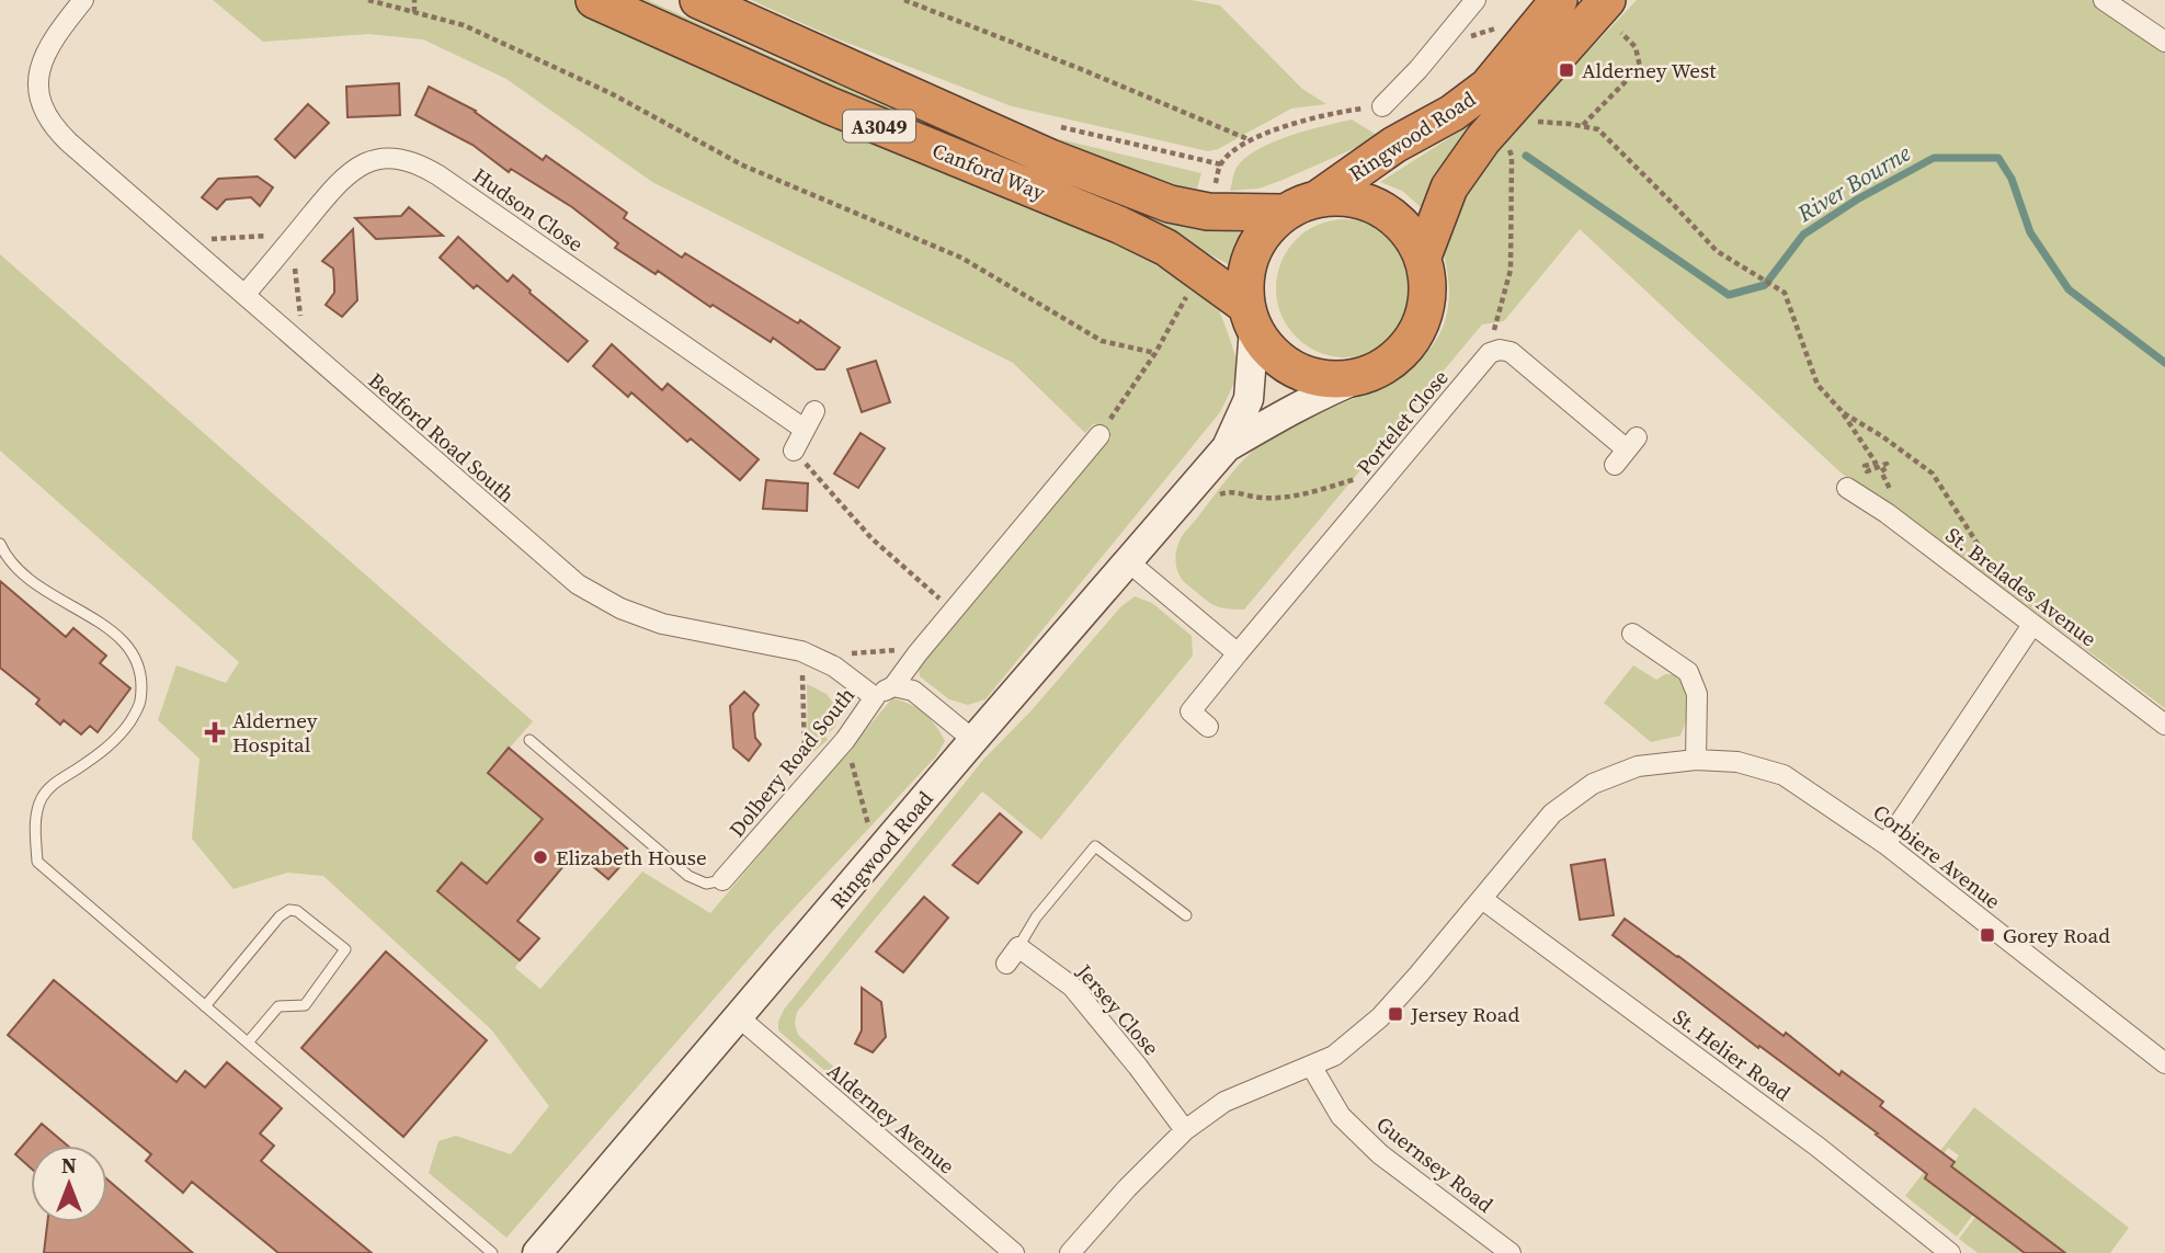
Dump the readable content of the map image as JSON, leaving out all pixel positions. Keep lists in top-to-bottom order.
{
  "streets": {
    "highway": ["A3049", "Ringwood Road", "Canford Way"],
    "street": [
      "Hudson Close",
      "Portelet Close",
      "Bedford Road South",
      "St. Brelades Avenue",
      "Dolbery Road South",
      "Corbiere Avenue",
      "Jersey Close",
      "St. Helier Road",
      "Alderney Avenue",
      "Guernsey Road"
    ]
  },
  "crossings": [
    ["A3049", "Ringwood Road"],
    ["A3049", "Canford Way"],
    ["Ringwood Road", "Canford Way"],
    ["Ringwood Road", "Alderney Avenue"],
    ["Hudson Close", "Bedford Road South"],
    ["Bedford Road South", "Dolbery Road South"],
    ["Corbiere Avenue", "St. Helier Road"]
  ],
  "water": ["River Bourne"],
  "places": {
    "transit": ["Alderney West", "Gorey Road", "Jersey Road"],
    "health": ["Alderney Hospital"],
    "other": ["Elizabeth House"]
  },
  "north": "top"
}
